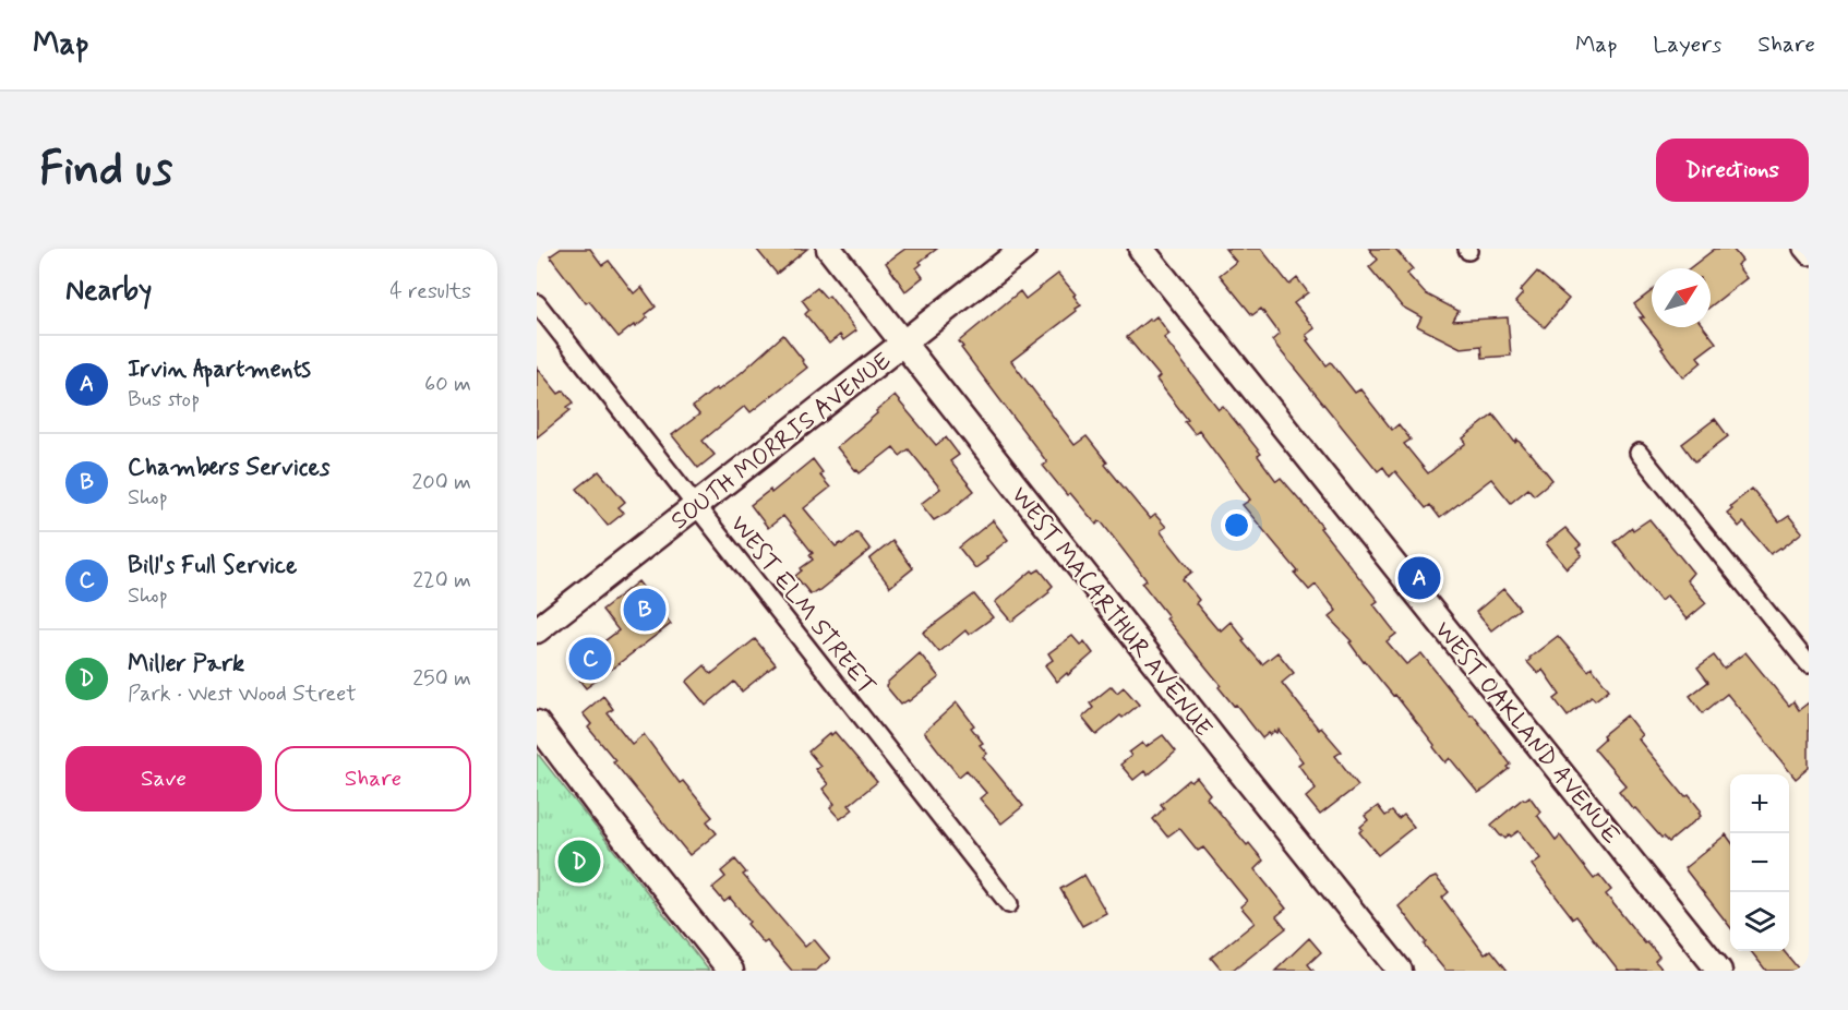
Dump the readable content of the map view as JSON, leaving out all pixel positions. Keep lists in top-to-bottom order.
{
  "streets": {
    "main road": ["SOUTH MORRIS AVENUE", "WEST MACARTHUR AVENUE", "WEST OAKLAND AVENUE"],
    "street": ["WEST ELM STREET"]
  },
  "crossings": [
    ["SOUTH MORRIS AVENUE", "WEST ELM STREET"],
    ["SOUTH MORRIS AVENUE", "WEST MACARTHUR AVENUE"]
  ],
  "north": "top right",
  "page": {
    "header": "Map",
    "nav": ["Map", "Layers", "Share"],
    "buttons": [
      "Directions",
      ["Save", "Share"]
    ],
    "title": "Find us",
    "heading": ["Nearby", "4 results"],
    "list": [
      {
        "mark": "A",
        "name": "Irvin Apartments",
        "note": "Bus stop",
        "value": "60 m"
      },
      {
        "mark": "B",
        "name": "Chambers Services",
        "note": "Shop",
        "value": "200 m"
      },
      {
        "mark": "C",
        "name": "Bill's Full Service",
        "note": "Shop",
        "value": "220 m"
      },
      {
        "mark": "D",
        "name": "Miller Park",
        "note": "Park · West Wood Street",
        "value": "250 m"
      }
    ],
    "pins": [
      "A",
      "B",
      "C",
      "D"
    ],
    "map_buttons": ["+", "−"]
  }
}
